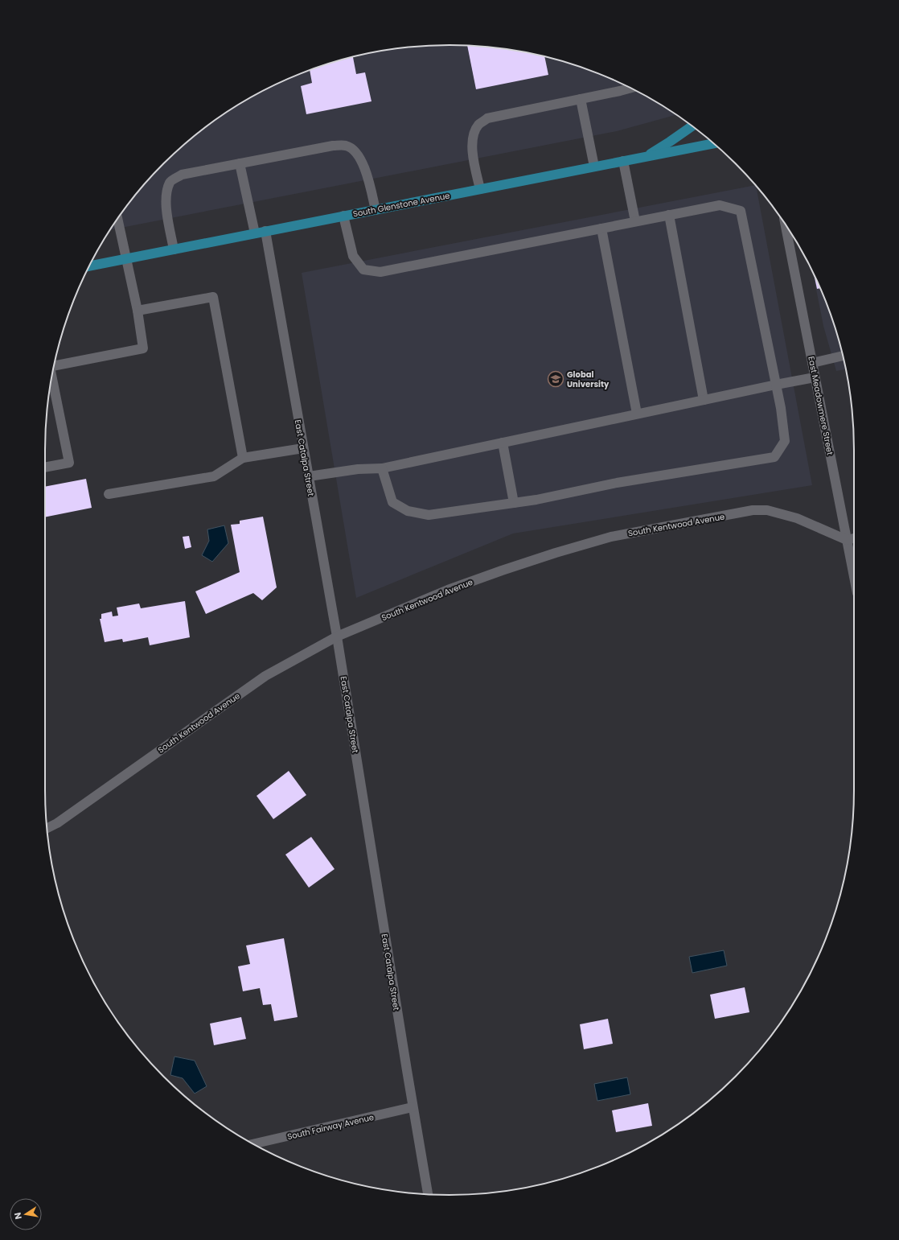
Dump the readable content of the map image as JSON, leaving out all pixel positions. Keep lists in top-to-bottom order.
{
  "streets": {
    "main road": ["South Glenstone Avenue"],
    "street": [
      "East Meadowmere Street",
      "East Catalpa Street",
      "South Kentwood Avenue",
      "South Fairway Avenue"
    ]
  },
  "crossings": [
    ["South Glenstone Avenue", "East Catalpa Street"],
    ["East Meadowmere Street", "South Kentwood Avenue"],
    ["East Catalpa Street", "South Kentwood Avenue"],
    ["East Catalpa Street", "South Fairway Avenue"]
  ],
  "places": {
    "school or university": ["Global University"]
  },
  "north": "left"
}
